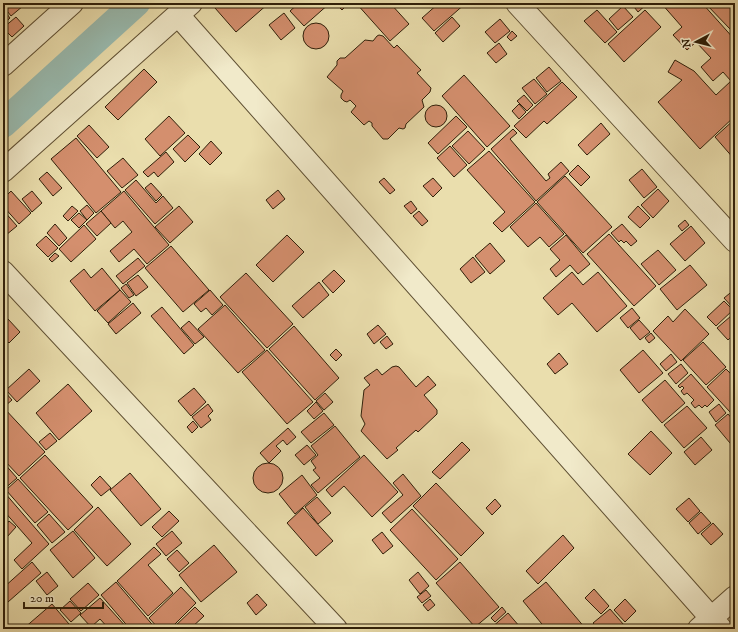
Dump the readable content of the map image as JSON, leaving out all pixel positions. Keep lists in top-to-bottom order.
{
  "scale_bar": "20 m",
  "north": "left"
}
